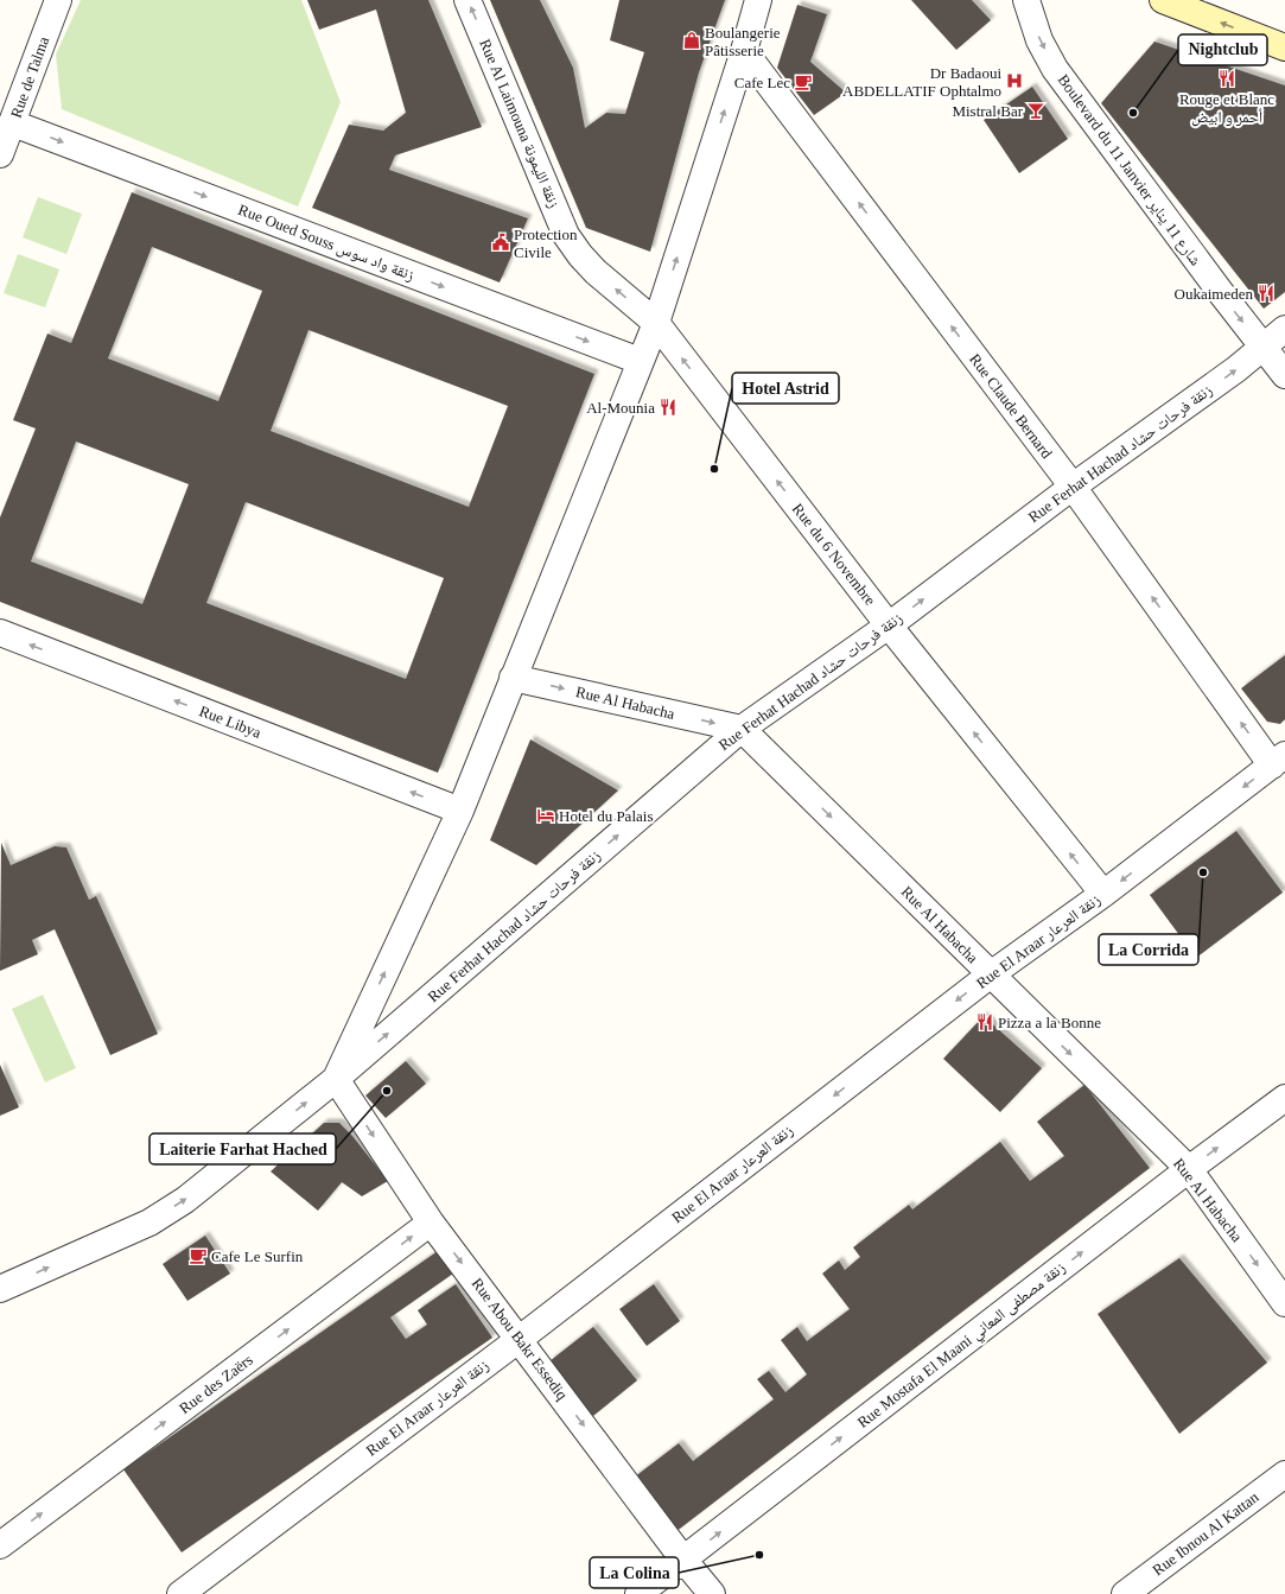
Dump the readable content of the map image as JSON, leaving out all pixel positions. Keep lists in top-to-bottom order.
{
  "streets": {
    "street": [
      "Rue de Talma",
      "Rue Al Laimouna زنقة الليمونة",
      "Boulevard du 11 Janvier شارع 11 يناير",
      "Rue Oued Souss زنقة واد سوس",
      "Rue Claude Bernard",
      "Rue Ferhat Hachad زنقة فرحات حشاد",
      "Rue du 6 Novembre",
      "Rue Al Habacha",
      "Rue Libya",
      "Rue El Araar زنقة العرعار",
      "Rue Abou Bakr Essediq",
      "Rue Mostafa El Maani زنقة مصطفى المعاني",
      "Rue des Zaërs",
      "Rue Ibnou Al Kattan"
    ]
  },
  "crossings": [
    ["Rue de Talma", "Rue Oued Souss زنقة واد سوس"],
    ["Rue Al Laimouna زنقة الليمونة", "Rue du 6 Novembre"],
    ["Boulevard du 11 Janvier شارع 11 يناير", "Rue Ferhat Hachad زنقة فرحات حشاد"],
    ["Rue Claude Bernard", "Rue Ferhat Hachad زنقة فرحات حشاد"],
    ["Rue Claude Bernard", "Rue El Araar زنقة العرعار"],
    ["Rue Ferhat Hachad زنقة فرحات حشاد", "Rue du 6 Novembre"],
    ["Rue Ferhat Hachad زنقة فرحات حشاد", "Rue Al Habacha"],
    ["Rue Ferhat Hachad زنقة فرحات حشاد", "Rue Abou Bakr Essediq"],
    ["Rue du 6 Novembre", "Rue El Araar زنقة العرعار"],
    ["Rue Al Habacha", "Rue El Araar زنقة العرعار"],
    ["Rue Al Habacha", "Rue Mostafa El Maani زنقة مصطفى المعاني"],
    ["Rue El Araar زنقة العرعار", "Rue Abou Bakr Essediq"],
    ["Rue Abou Bakr Essediq", "Rue Mostafa El Maani زنقة مصطفى المعاني"],
    ["Rue Abou Bakr Essediq", "Rue des Zaërs"]
  ],
  "one_way": [
    "Rue Al Laimouna زنقة الليمونة",
    "Boulevard du 11 Janvier شارع 11 يناير",
    "Rue Oued Souss زنقة واد سوس",
    "Rue Claude Bernard",
    "Rue Ferhat Hachad زنقة فرحات حشاد",
    "Rue du 6 Novembre",
    "Rue Al Habacha",
    "Rue Libya",
    "Rue El Araar زنقة العرعار",
    "Rue Abou Bakr Essediq",
    "Rue Mostafa El Maani زنقة مصطفى المعاني",
    "Rue des Zaërs"
  ],
  "places": {
    "shop": ["Boulangerie Pâtisserie"],
    "restaurant": [
      "Rouge et Blanc أحمر و ابيض",
      "Oukaimeden",
      "Al-Mounia",
      "Pizza a la Bonne"
    ],
    "hospital": ["Dr Badaoui ABDELLATIF Ophtalmo"],
    "cafe": ["Cafe Lec", "Cafe Le Surfin"],
    "bar": ["Mistral Bar"],
    "other": [
      "Nightclub",
      "Hotel Astrid",
      "La Corrida",
      "Laiterie Farhat Hached",
      "La Colina"
    ],
    "public building": ["Protection Civile"],
    "hotel": ["Hotel du Palais"]
  }
}
